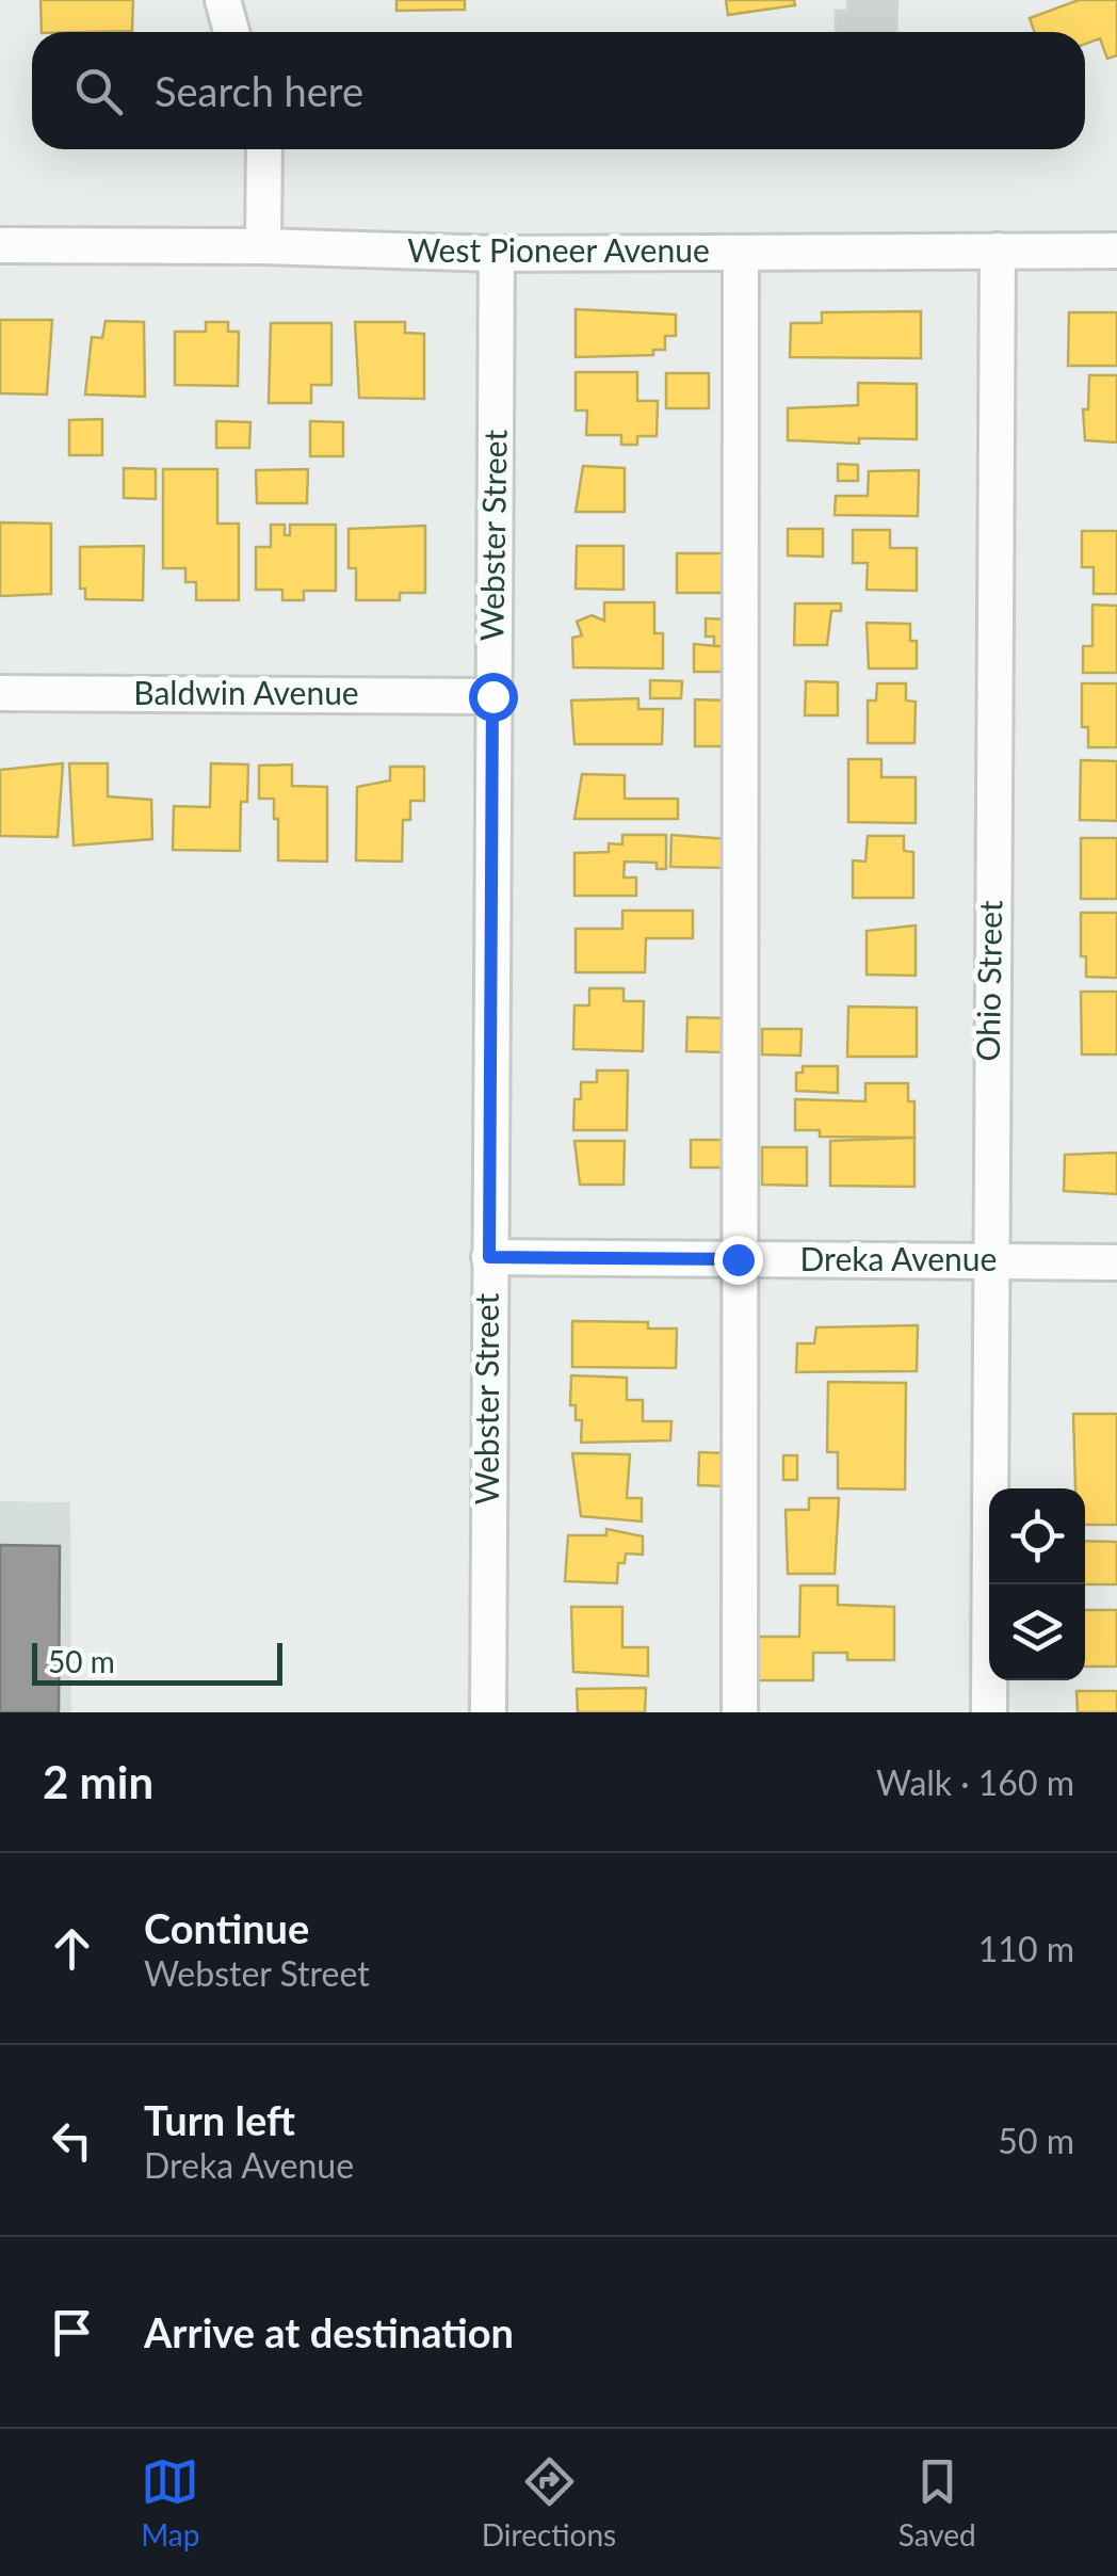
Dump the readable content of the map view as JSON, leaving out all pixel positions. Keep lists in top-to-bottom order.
{
  "streets": {
    "street": [
      "West Pioneer Avenue",
      "Webster Street",
      "Baldwin Avenue",
      "Ohio Street",
      "Dreka Avenue"
    ]
  },
  "crossings": [
    ["West Pioneer Avenue", "Webster Street"],
    ["West Pioneer Avenue", "Ohio Street"],
    ["Webster Street", "Baldwin Avenue"],
    ["Webster Street", "Dreka Avenue"],
    ["Ohio Street", "Dreka Avenue"]
  ],
  "scale_bar": "50 m",
  "page": {
    "search": "Search here",
    "scale": "50 m",
    "heading": ["2 min", "Walk · 160 m"],
    "list": [
      ["Continue", "Webster Street", "110 m"],
      ["Turn left", "Dreka Avenue", "50 m"],
      "Arrive at destination"
    ],
    "nav": ["Map", "Directions", "Saved"]
  }
}
